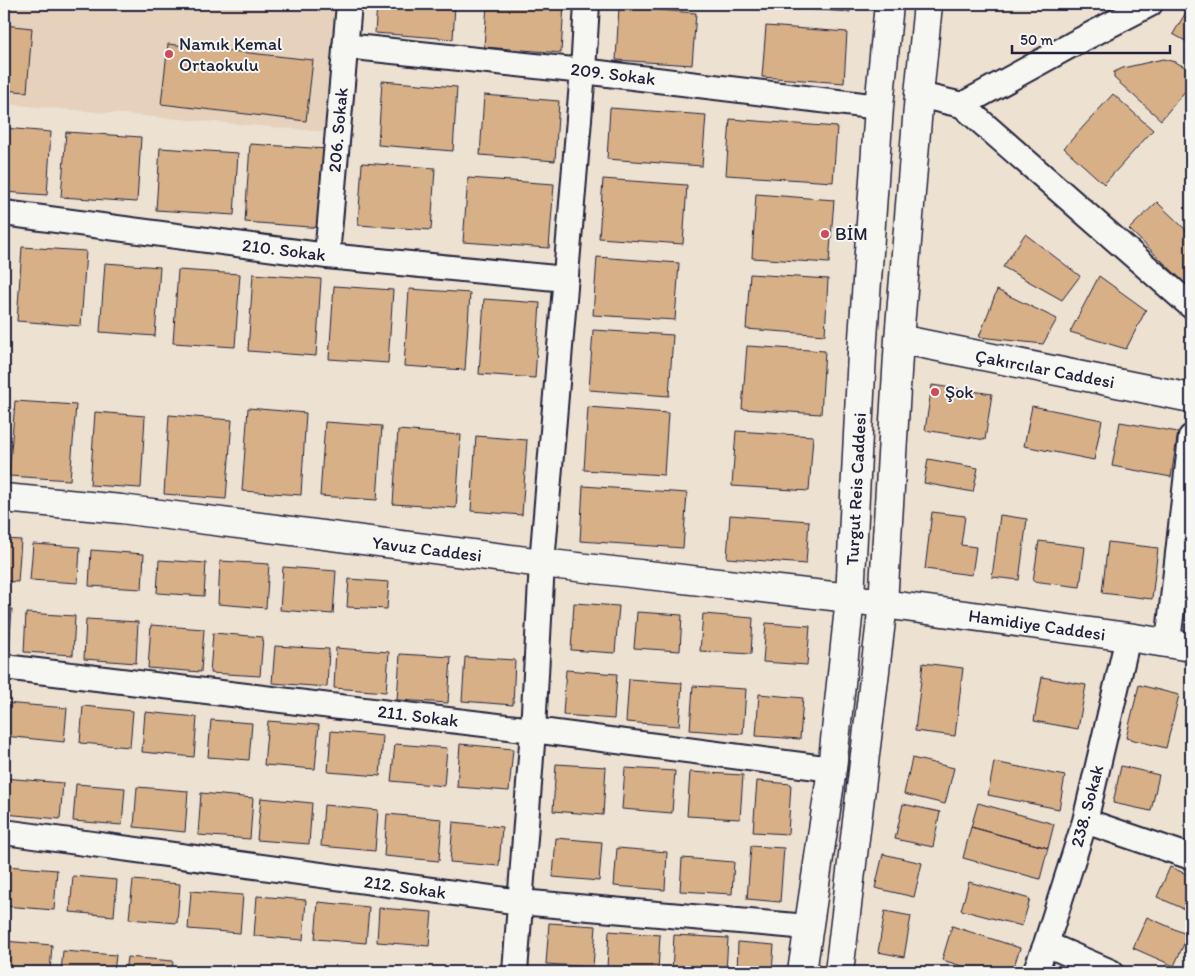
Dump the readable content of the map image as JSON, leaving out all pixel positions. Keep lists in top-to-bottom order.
{
  "streets": {
    "main road": [
      "Çakırcılar Caddesi",
      "Turgut Reis Caddesi",
      "Yavuz Caddesi",
      "Hamidiye Caddesi"
    ],
    "street": [
      "209. Sokak",
      "206. Sokak",
      "210. Sokak",
      "211. Sokak",
      "238. Sokak",
      "212. Sokak"
    ]
  },
  "crossings": [
    ["209. Sokak", "206. Sokak"],
    ["209. Sokak", "Turgut Reis Caddesi"],
    ["206. Sokak", "210. Sokak"],
    ["Çakırcılar Caddesi", "Turgut Reis Caddesi"],
    ["Turgut Reis Caddesi", "Yavuz Caddesi"],
    ["Turgut Reis Caddesi", "Hamidiye Caddesi"],
    ["Turgut Reis Caddesi", "211. Sokak"],
    ["Turgut Reis Caddesi", "212. Sokak"],
    ["Yavuz Caddesi", "Hamidiye Caddesi"],
    ["Hamidiye Caddesi", "238. Sokak"]
  ],
  "places": ["Namık Kemal Ortaokulu", "BİM", "Şok"],
  "scale_bar": "50 m"
}
